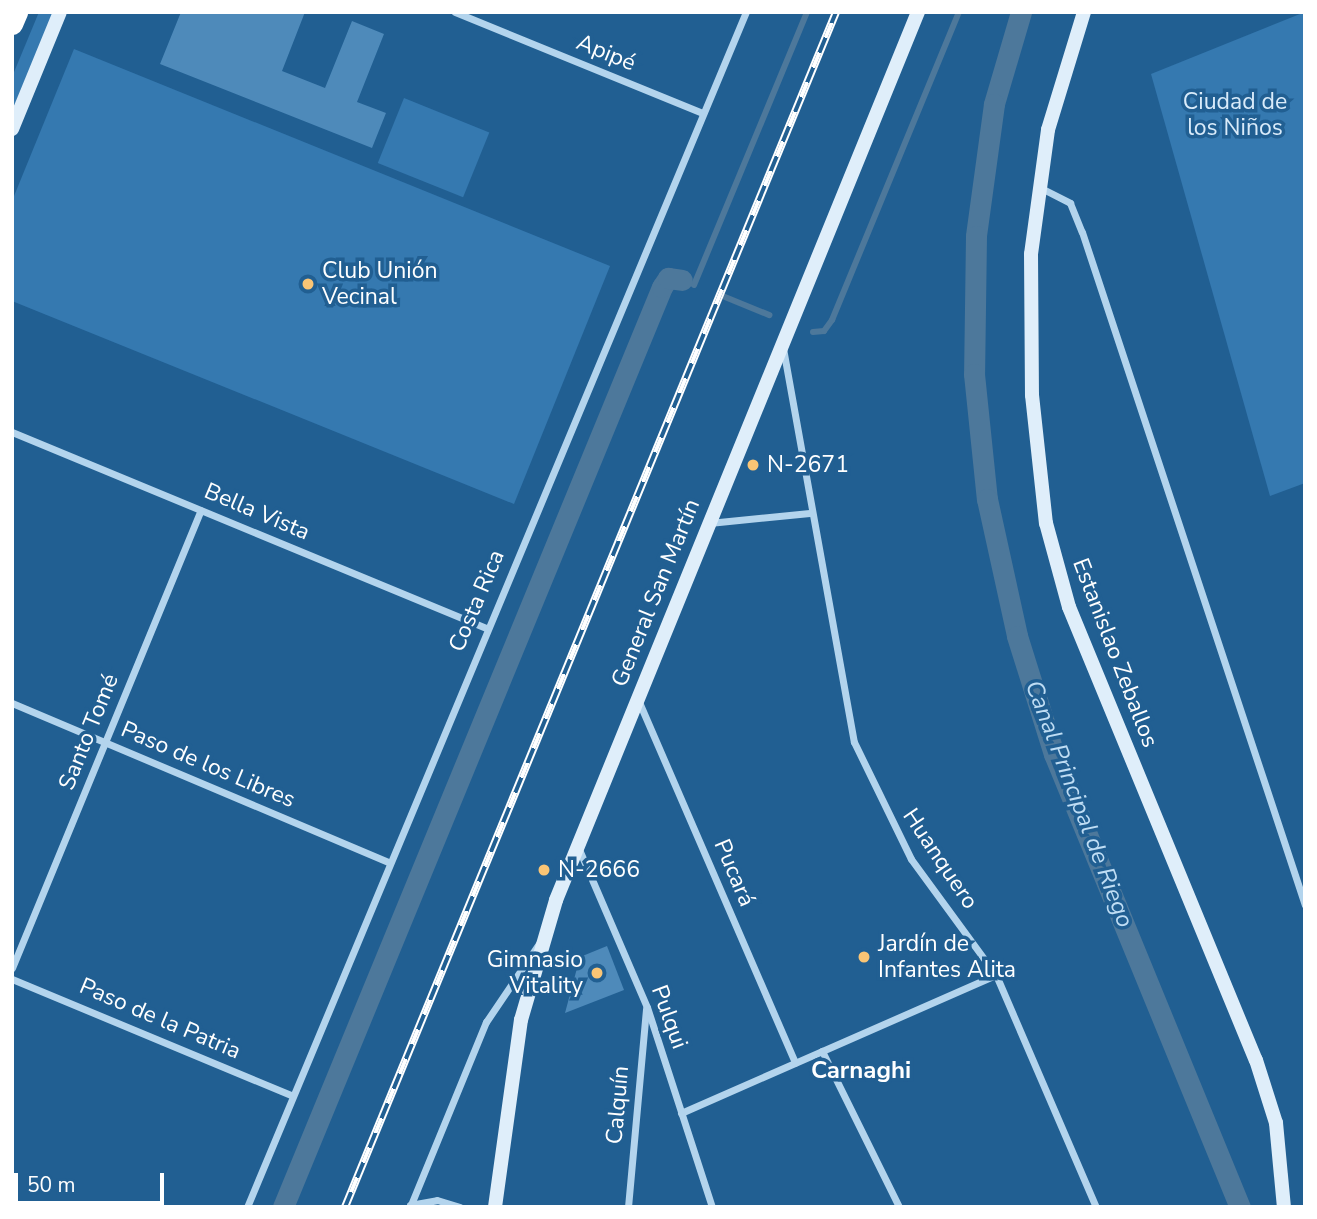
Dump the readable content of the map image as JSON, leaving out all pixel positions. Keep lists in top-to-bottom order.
{
  "streets": {
    "street": [
      "Apipé",
      "Bella Vista",
      "General San Martín",
      "Costa Rica",
      "Estanislao Zeballos",
      "Santo Tomé",
      "Paso de los Libres",
      "Huanquero",
      "Pucará",
      "Pulqui",
      "Paso de la Patria",
      "Calquín"
    ]
  },
  "crossings": [
    ["Apipé", "Costa Rica"],
    ["Bella Vista", "Costa Rica"],
    ["Bella Vista", "Santo Tomé"],
    ["General San Martín", "Huanquero"],
    ["General San Martín", "Pucará"],
    ["General San Martín", "Pulqui"],
    ["Costa Rica", "Paso de los Libres"],
    ["Costa Rica", "Paso de la Patria"],
    ["Santo Tomé", "Paso de los Libres"],
    ["Pulqui", "Calquín"]
  ],
  "districts": ["Carnaghi"],
  "water": ["Canal Principal de Riego"],
  "parks": ["Ciudad de los Niños"],
  "places": [
    "Club Unión Vecinal",
    "N-2671",
    "N-2666",
    "Jardín de Infantes Alita",
    "Gimnasio Vitality"
  ],
  "scale_bar": "50 m"
}
